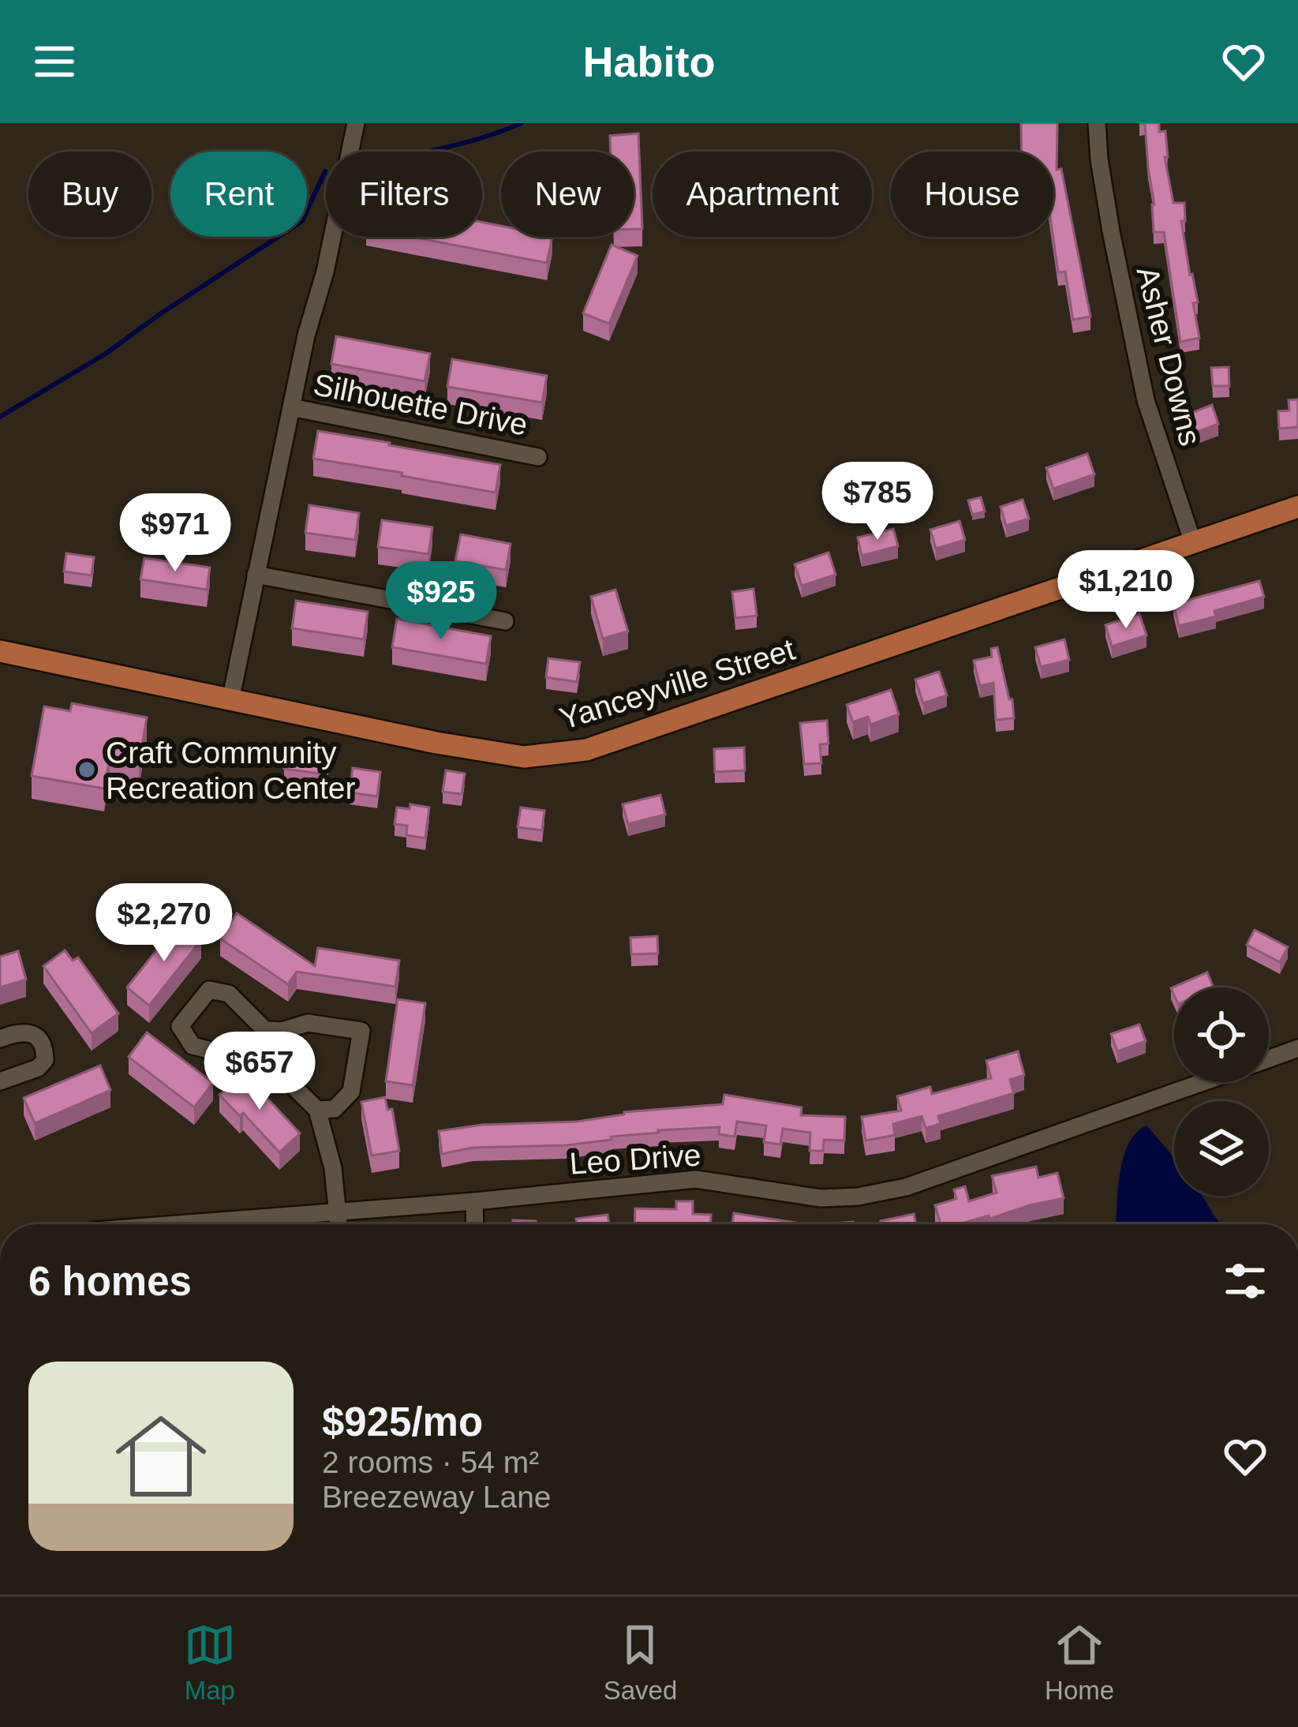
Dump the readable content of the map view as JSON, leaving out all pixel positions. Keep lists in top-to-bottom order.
{
  "streets": {
    "main road": ["Yanceyville Street"],
    "street": ["Asher Downs", "Silhouette Drive", "Leo Drive"]
  },
  "crossings": [
    ["Asher Downs", "Yanceyville Street"]
  ],
  "places": ["Craft Community Recreation Center"],
  "page": {
    "header": "Habito",
    "chip": [
      "Buy",
      "Rent",
      "Filters",
      "New",
      "Apartment",
      "House"
    ],
    "price": [
      "$785",
      "$971",
      "$1,210",
      "$925",
      "$2,270",
      "$657"
    ],
    "heading": "6 homes",
    "list": [
      {
        "name": "$925/mo",
        "note": "2 rooms · 54 m² · Breezeway Lane"
      }
    ],
    "tabs": ["Map", "Saved", "Home"]
  }
}
